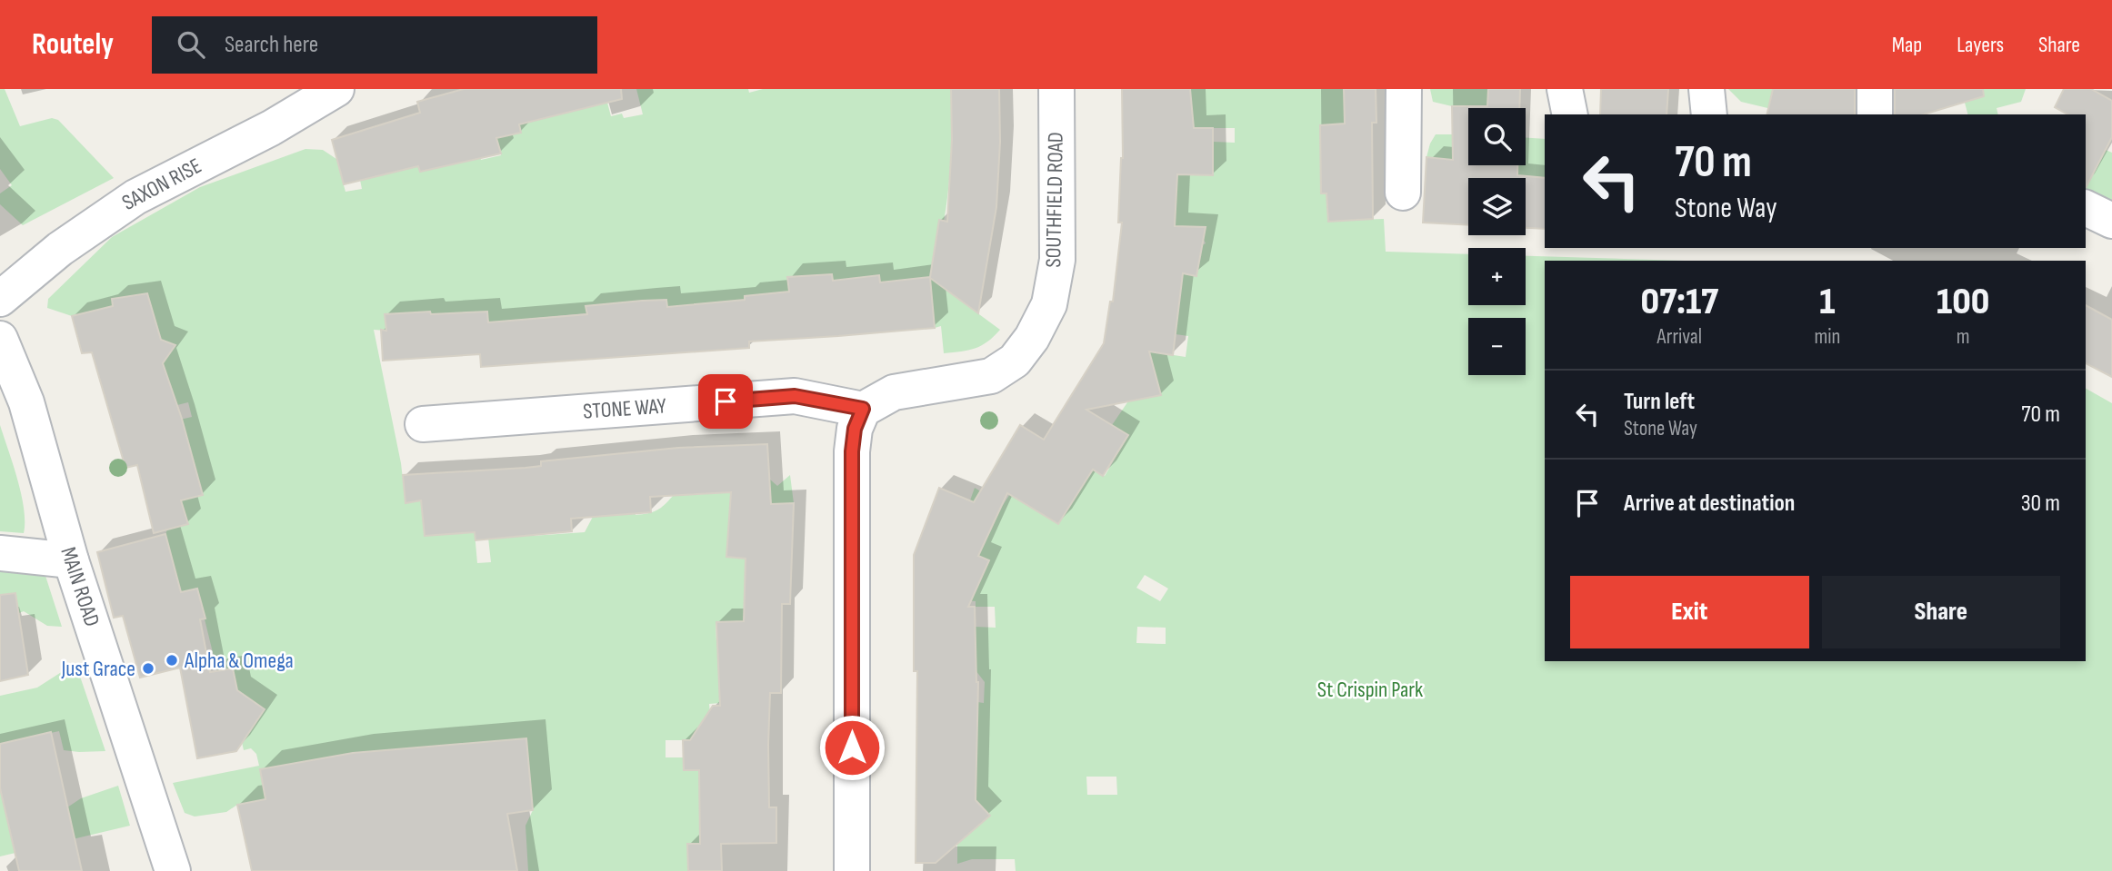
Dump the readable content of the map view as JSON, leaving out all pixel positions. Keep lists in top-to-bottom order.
{
  "streets": {
    "street": [
      "SAXON RISE",
      "SOUTHFIELD ROAD",
      "STONE WAY",
      "MAIN ROAD"
    ]
  },
  "crossings": [
    ["SOUTHFIELD ROAD", "STONE WAY"]
  ],
  "parks": ["St Crispin Park"],
  "places": ["Alpha & Omega", "Just Grace"],
  "page": {
    "header": "Routely",
    "search": "Search here",
    "nav": ["Map", "Layers", "Share"],
    "map_buttons": ["+", "−"],
    "turn": ["70 m", "Stone Way"],
    "eta": [
      "07:17",
      "Arrival",
      "1",
      "min",
      "100",
      "m"
    ],
    "list": [
      {
        "name": "Turn left",
        "note": "Stone Way",
        "value": "70 m"
      },
      {
        "name": "Arrive at destination",
        "value": "30 m"
      }
    ],
    "buttons": ["Exit", "Share"]
  }
}
